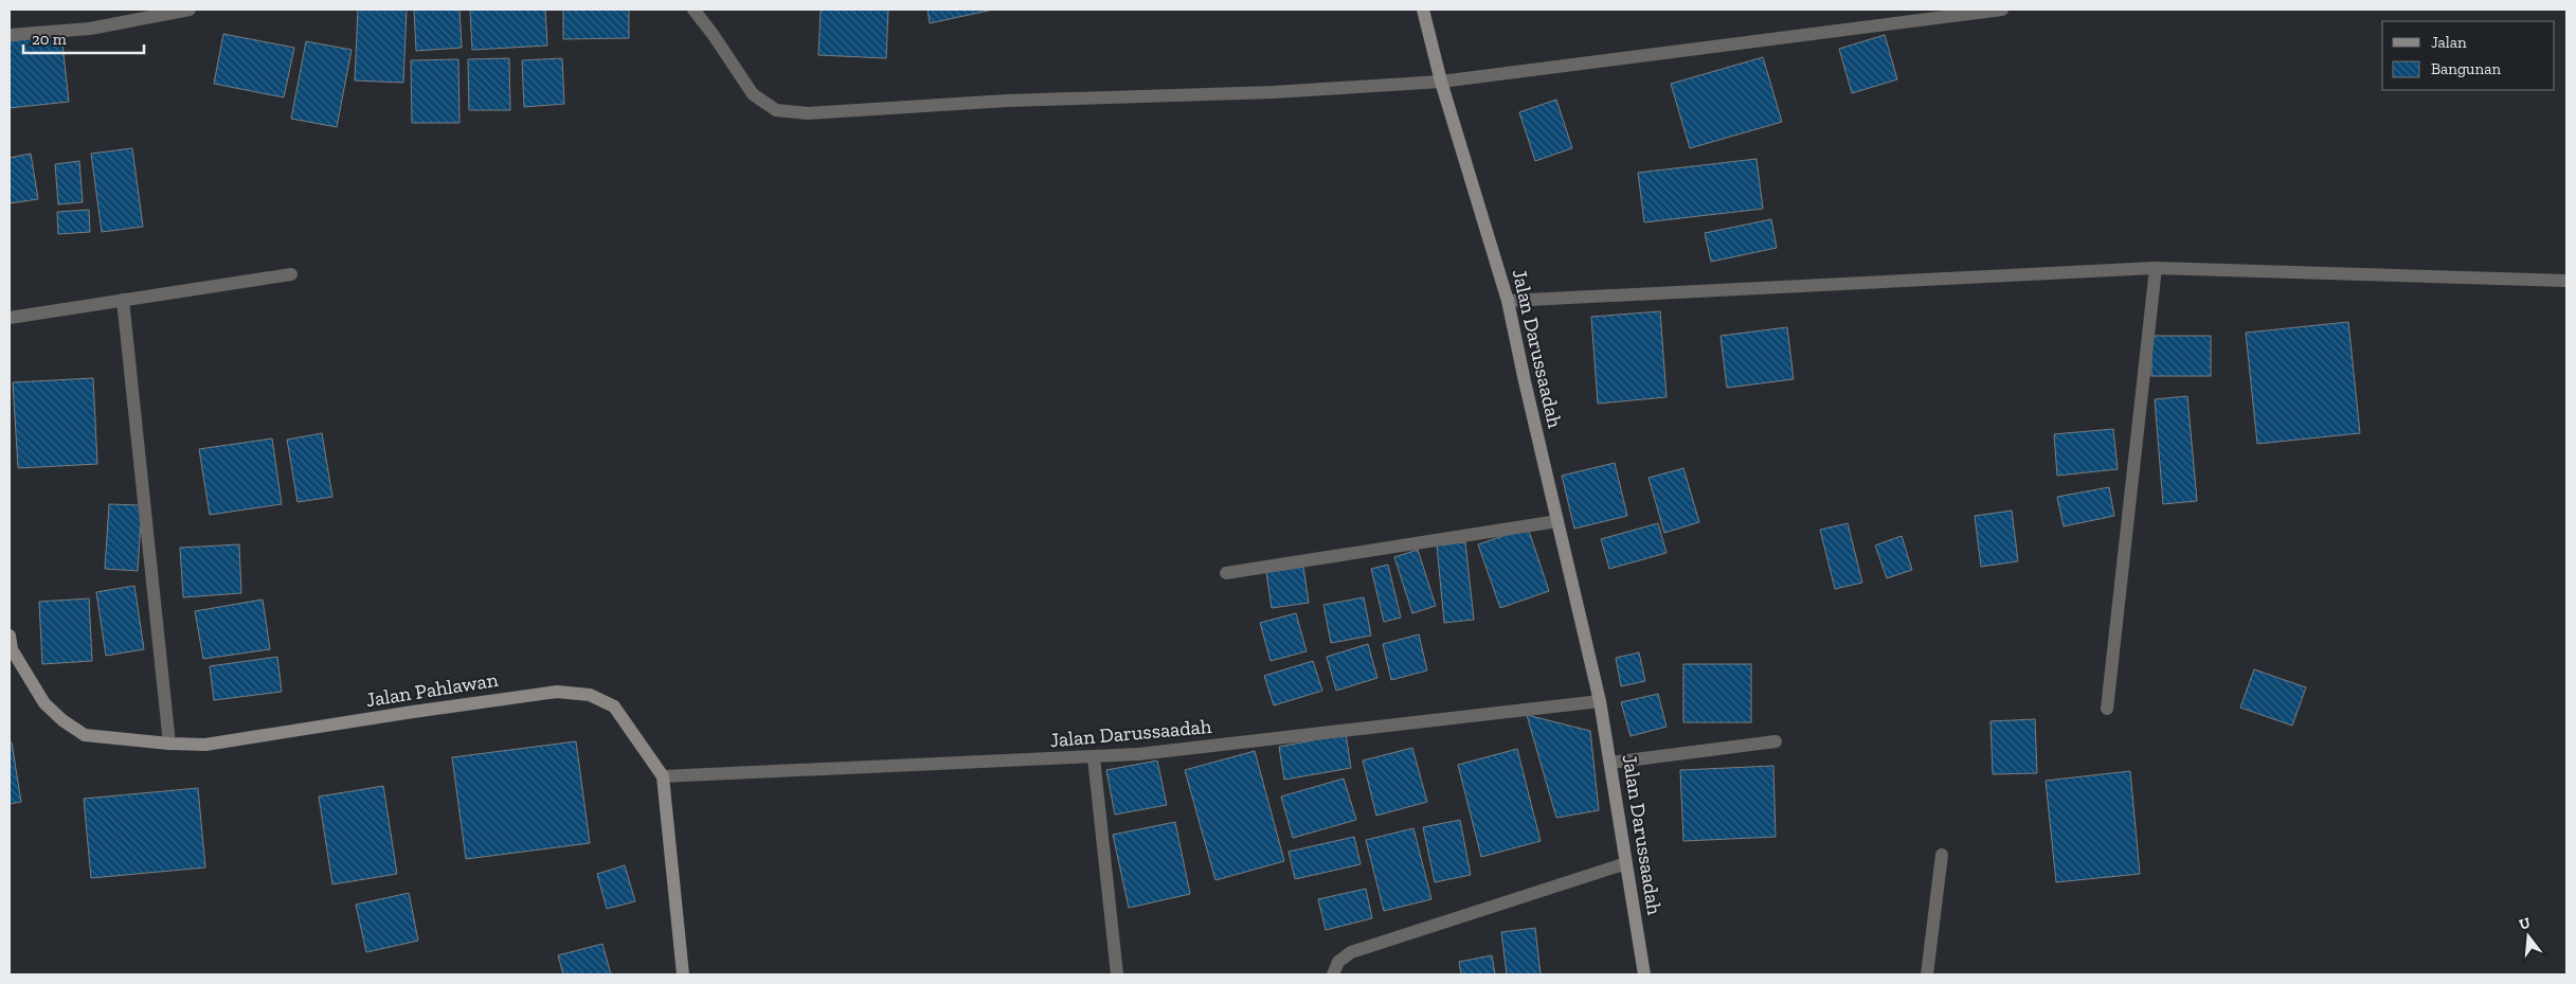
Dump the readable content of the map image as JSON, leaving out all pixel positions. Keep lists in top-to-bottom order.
{
  "streets": {
    "street": ["Jalan Darussaadah", "Jalan Pahlawan"]
  },
  "crossings": [
    ["Jalan Darussaadah", "Jalan Pahlawan"]
  ],
  "legend": ["Jalan", "Bangunan"],
  "scale_bar": "20 m",
  "north": "top"
}
